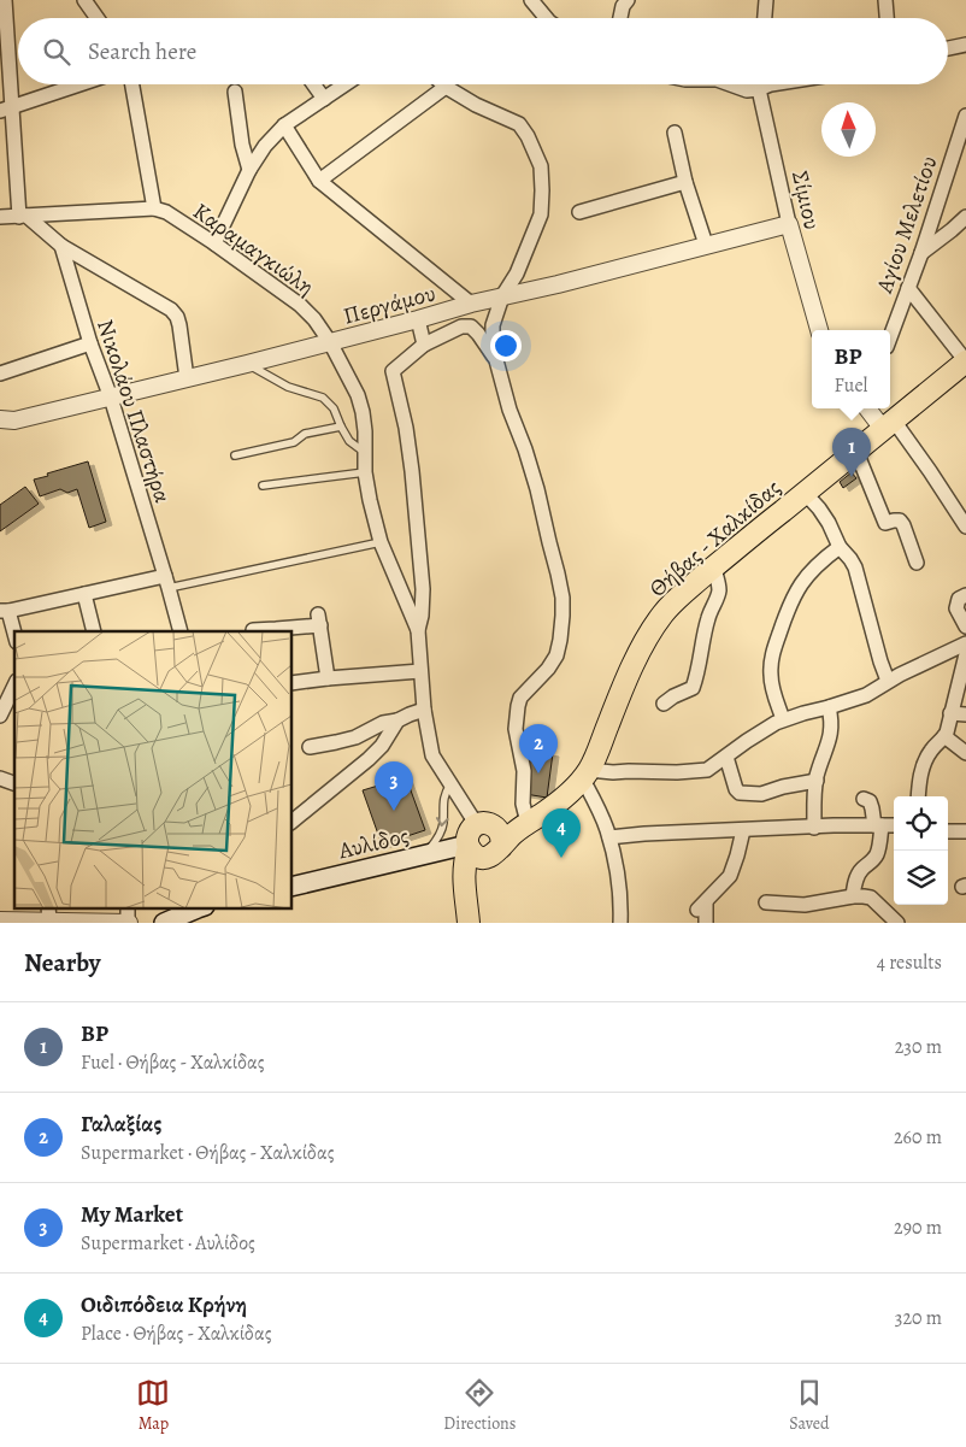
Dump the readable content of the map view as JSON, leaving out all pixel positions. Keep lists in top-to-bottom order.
{
  "streets": {
    "main road": ["Θήβας - Χαλκίδας", "Αυλίδος"],
    "street": [
      "Σίμιου",
      "Αγίου Μελετίου",
      "Καραμαγκιώλη",
      "Περγάμου",
      "Νικολάου Πλαστήρα"
    ]
  },
  "crossings": [
    ["Σίμιου", "Περγάμου"],
    ["Καραμαγκιώλη", "Περγάμου"],
    ["Περγάμου", "Νικολάου Πλαστήρα"],
    ["Θήβας - Χαλκίδας", "Αυλίδος"]
  ],
  "north": "top",
  "page": {
    "search": "Search here",
    "popup": ["BP", "Fuel"],
    "pins": [
      "1",
      "2",
      "3",
      "4"
    ],
    "heading": ["Nearby", "4 results"],
    "list": [
      {
        "mark": "1",
        "name": "BP",
        "note": "Fuel · Θήβας - Χαλκίδας",
        "value": "230 m"
      },
      {
        "mark": "2",
        "name": "Γαλαξίας",
        "note": "Supermarket · Θήβας - Χαλκίδας",
        "value": "260 m"
      },
      {
        "mark": "3",
        "name": "My Market",
        "note": "Supermarket · Αυλίδος",
        "value": "290 m"
      },
      {
        "mark": "4",
        "name": "Οιδιπόδεια Κρήνη",
        "note": "Place · Θήβας - Χαλκίδας",
        "value": "320 m"
      }
    ],
    "nav": ["Map", "Directions", "Saved"]
  }
}
